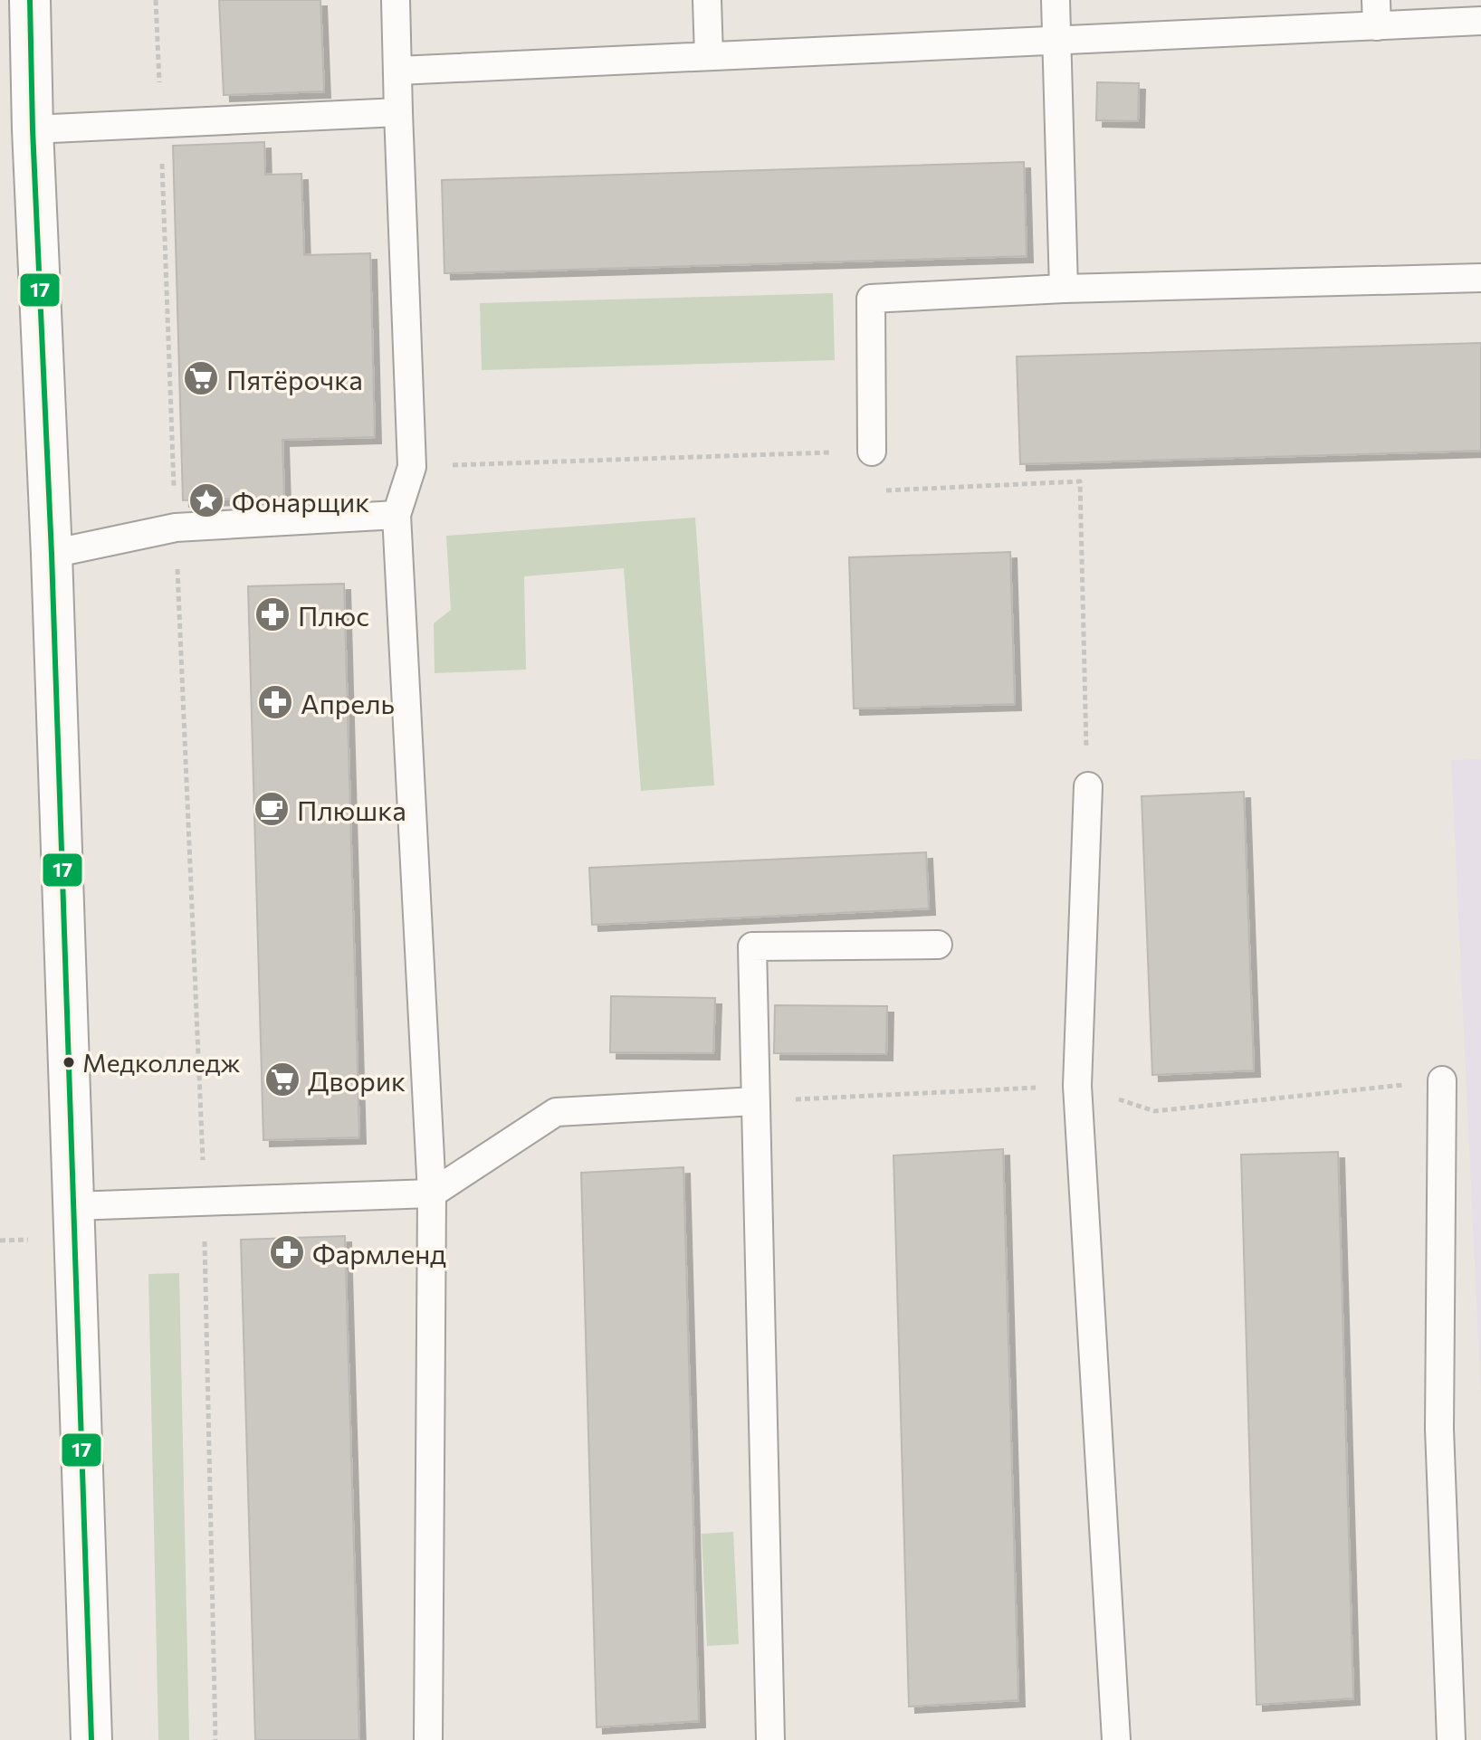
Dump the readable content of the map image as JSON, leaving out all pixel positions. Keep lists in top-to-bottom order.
{
  "places": {
    "supermarket": ["Пятёрочка", "Дворик"],
    "place": ["Фонарщик"],
    "pharmacy": ["Плюс", "Апрель", "Фармленд"],
    "cafe": ["Плюшка"],
    "other": ["Медколледж"]
  },
  "lines": ["transit line 17"]
}
